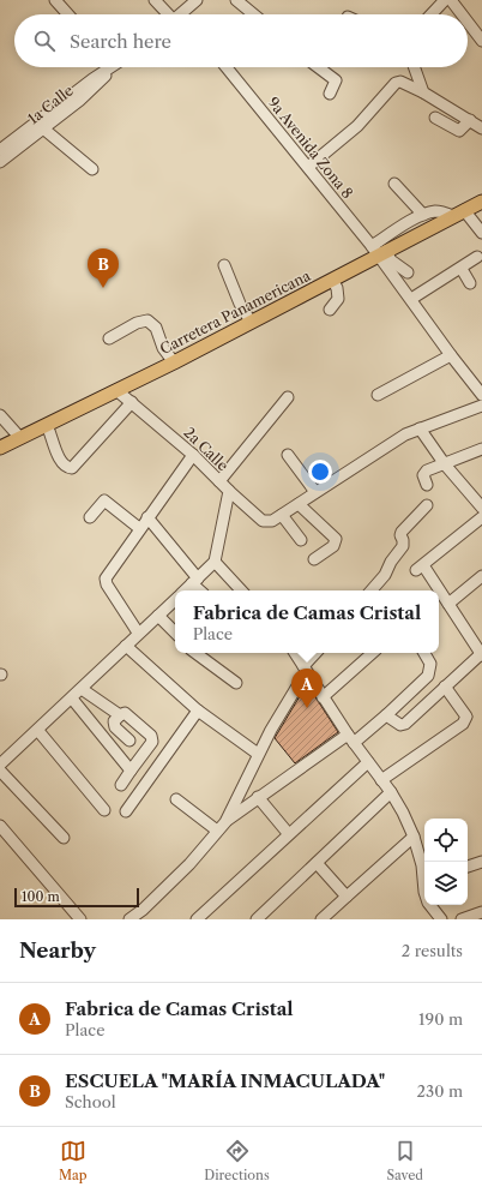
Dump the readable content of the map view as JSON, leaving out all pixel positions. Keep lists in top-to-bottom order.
{
  "streets": {
    "main road": ["Carretera Panamericana"],
    "street": ["1a Calle", "9a Avenida Zona 8", "2a Calle"]
  },
  "crossings": [
    ["9a Avenida Zona 8", "Carretera Panamericana"],
    ["Carretera Panamericana", "2a Calle"]
  ],
  "scale_bar": "100 m",
  "page": {
    "search": "Search here",
    "pins": ["B", "A"],
    "popup": ["Fabrica de Camas Cristal", "Place"],
    "scale": "100 m",
    "heading": ["Nearby", "2 results"],
    "list": [
      {
        "mark": "A",
        "name": "Fabrica de Camas Cristal",
        "note": "Place",
        "value": "190 m"
      },
      {
        "mark": "B",
        "name": "ESCUELA \"MARÍA INMACULADA\"",
        "note": "School",
        "value": "230 m"
      }
    ],
    "nav": ["Map", "Directions", "Saved"]
  }
}
